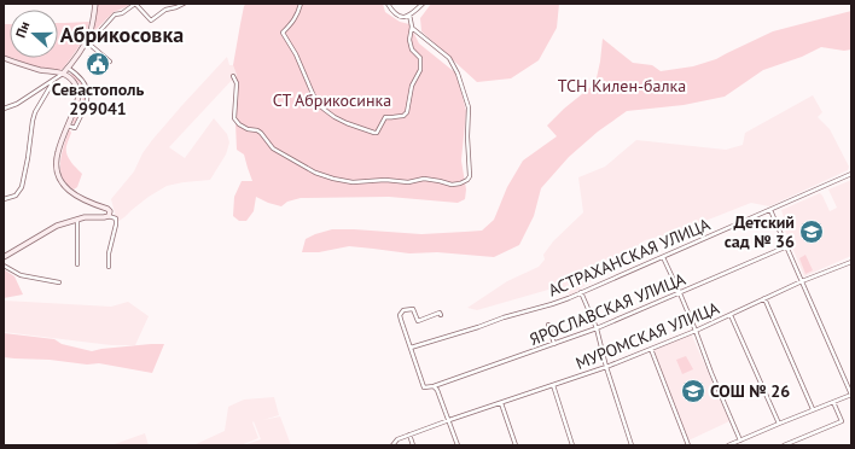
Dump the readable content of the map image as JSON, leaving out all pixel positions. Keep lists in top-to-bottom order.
{
  "streets": {
    "street": ["АСТРАХАНСКАЯ УЛИЦА", "ЯРОСЛАВСКАЯ УЛИЦА", "МУРОМСКАЯ УЛИЦА"]
  },
  "districts": ["Абрикосовка"],
  "parks": ["ТСН Килен-балка", "СТ Абрикосинка"],
  "places": {
    "public building": ["Севастополь 299041"],
    "school or university": ["Детский сад № 36", "СОШ № 26"]
  },
  "north": "left"
}
